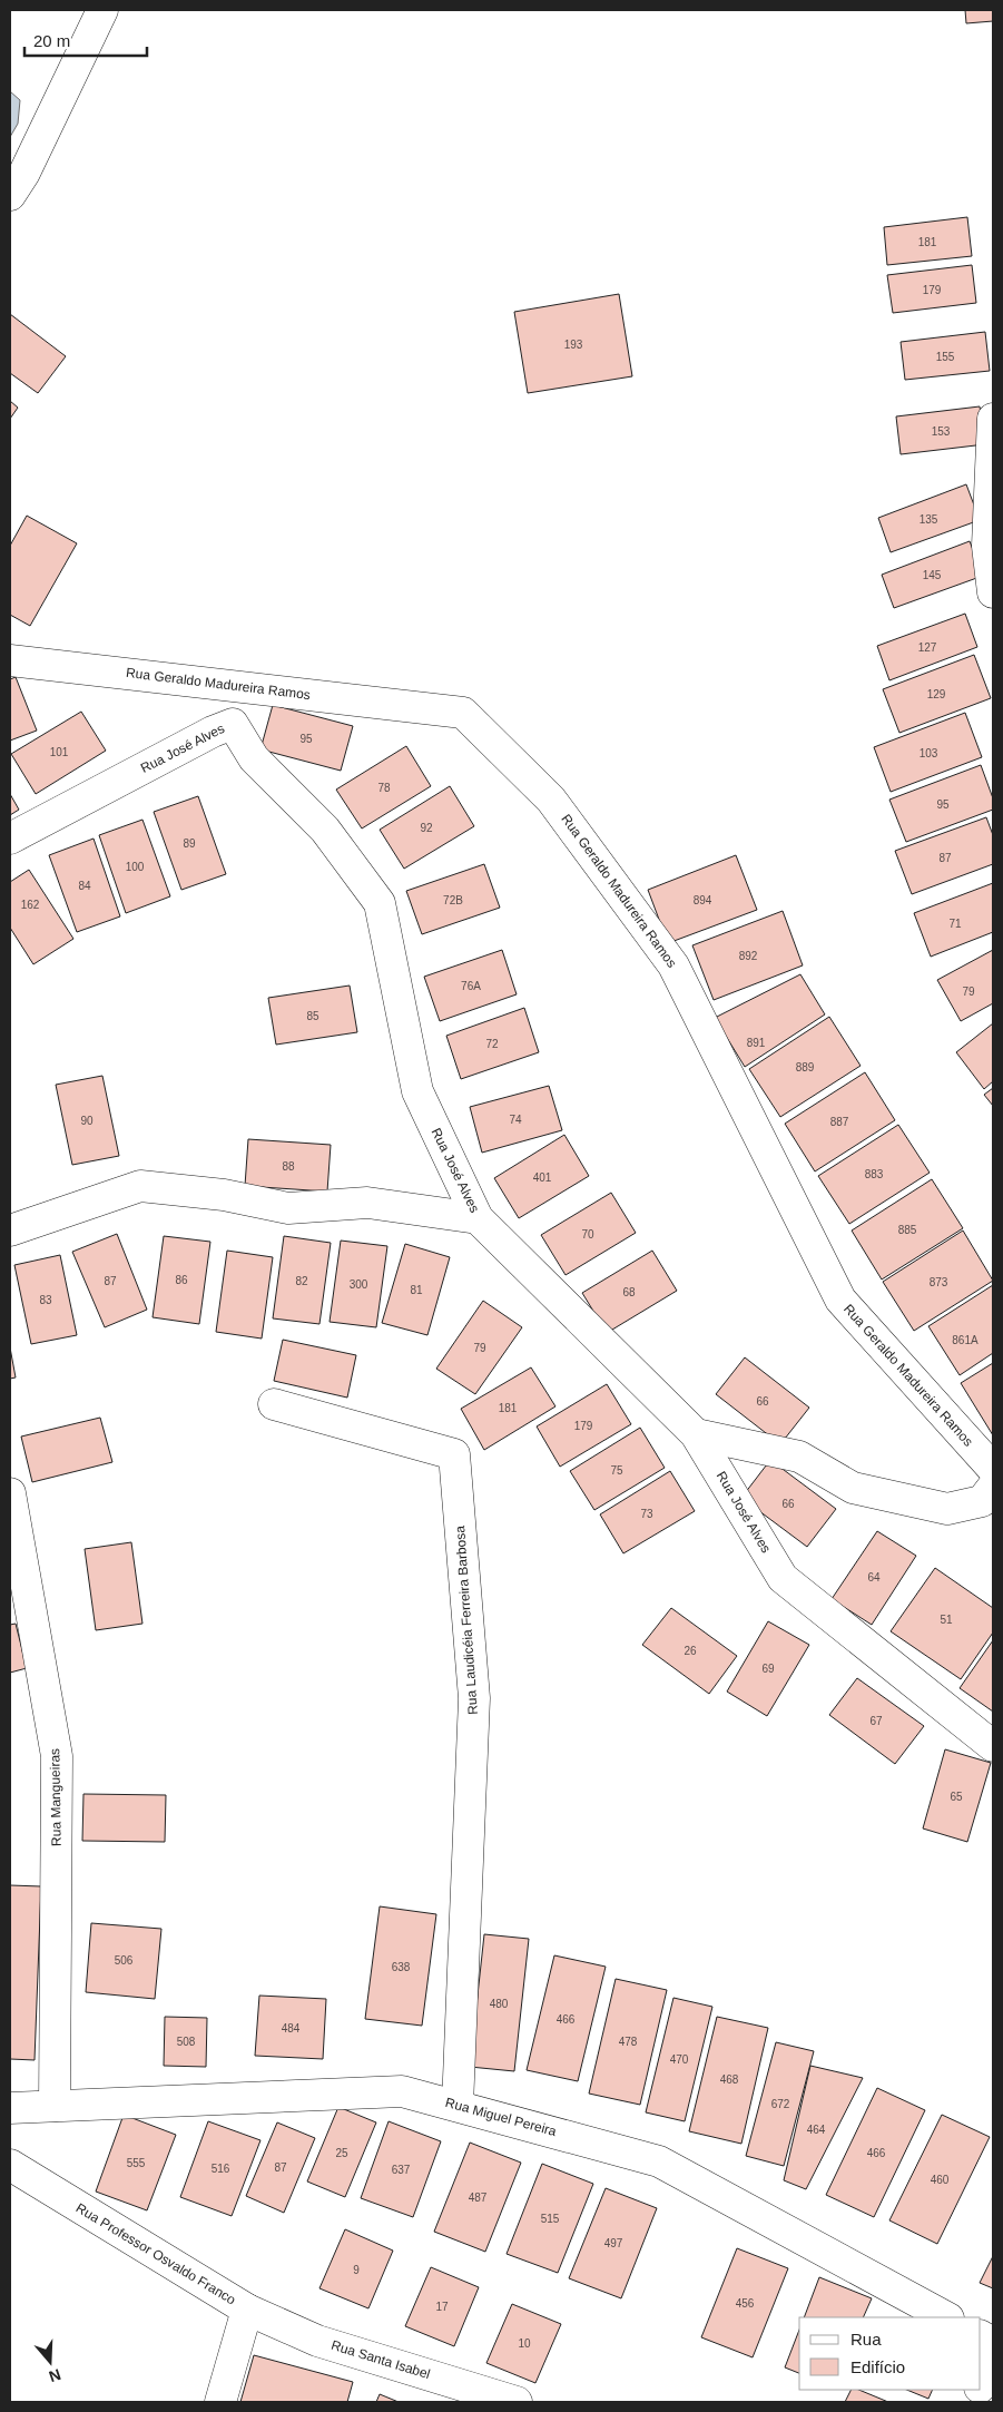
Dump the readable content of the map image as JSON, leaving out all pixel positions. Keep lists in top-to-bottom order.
{
  "streets": {
    "street": [
      "Rua Geraldo Madureira Ramos",
      "Rua José Alves",
      "Rua Laudicéia Ferreira Barbosa",
      "Rua Mangueiras",
      "Rua Miguel Pereira",
      "Rua Professor Osvaldo Franco",
      "Rua Santa Isabel"
    ]
  },
  "crossings": [
    ["Rua Laudicéia Ferreira Barbosa", "Rua Miguel Pereira"],
    ["Rua Mangueiras", "Rua Miguel Pereira"],
    ["Rua Professor Osvaldo Franco", "Rua Santa Isabel"]
  ],
  "house_numbers": [
    "181",
    "179",
    "193",
    "155",
    "153",
    "135",
    "145",
    "127",
    "129",
    "95",
    "101",
    "103",
    "78",
    "95",
    "92",
    "89",
    "87",
    "100",
    "84",
    "72B",
    "894",
    "162",
    "71",
    "892",
    "76A",
    "79",
    "85",
    "891",
    "72",
    "889",
    "74",
    "90",
    "887",
    "88",
    "883",
    "401",
    "885",
    "70",
    "86",
    "87",
    "82",
    "873",
    "300",
    "81",
    "68",
    "83",
    "861A",
    "79",
    "66",
    "181",
    "179",
    "75",
    "66",
    "73",
    "64",
    "51",
    "26",
    "69",
    "67",
    "65",
    "506",
    "638",
    "480",
    "466",
    "484",
    "508",
    "478",
    "470",
    "468",
    "672",
    "464",
    "25",
    "466",
    "555",
    "87",
    "516",
    "637",
    "460",
    "487",
    "515",
    "497",
    "9",
    "456",
    "17",
    "10"
  ],
  "legend": ["Rua", "Edifício"],
  "scale_bar": "20 m",
  "north": "bottom"
}
